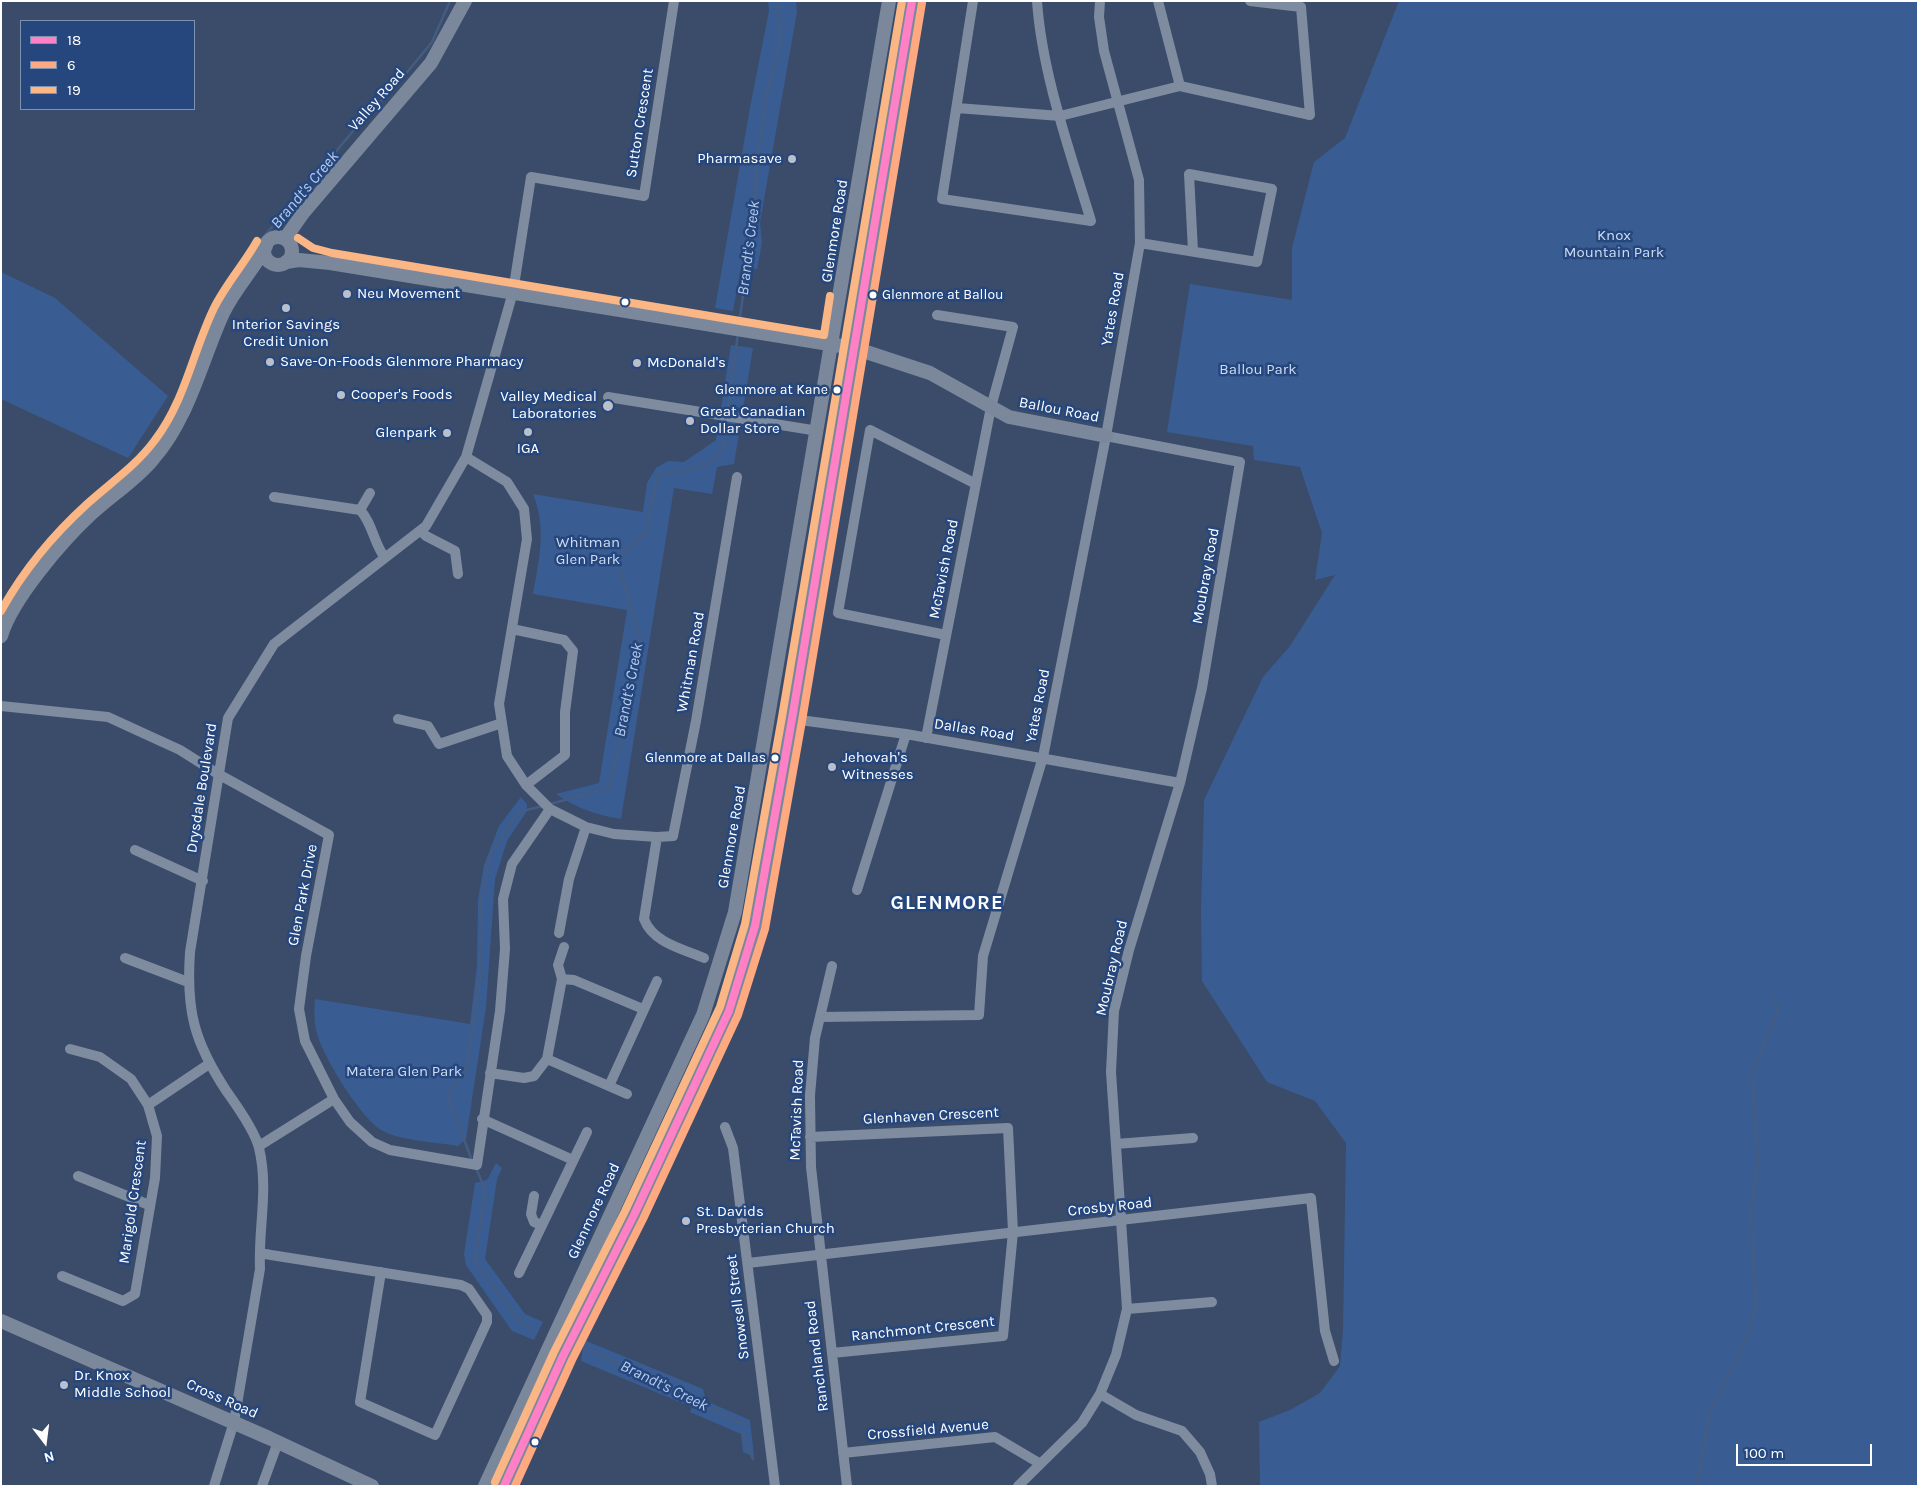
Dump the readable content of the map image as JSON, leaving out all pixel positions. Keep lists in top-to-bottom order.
{
  "streets": {
    "main road": [
      "Valley Road",
      "Glenmore Road",
      "Ballou Road",
      "Cross Road"
    ],
    "street": [
      "Sutton Crescent",
      "Yates Road",
      "McTavish Road",
      "Moubray Road",
      "Whitman Road",
      "Dallas Road",
      "Drysdale Boulevard",
      "Glen Park Drive",
      "Glenhaven Crescent",
      "Marigold Crescent",
      "Crosby Road",
      "Snowsell Street",
      "Ranchmont Crescent",
      "Ranchland Road",
      "Crossfield Avenue"
    ]
  },
  "crossings": [
    ["Sutton Crescent", "Drysdale Boulevard"],
    ["Glenmore Road", "Ballou Road"],
    ["Yates Road", "Ballou Road"],
    ["Yates Road", "McTavish Road"],
    ["Yates Road", "Dallas Road"],
    ["Ballou Road", "McTavish Road"],
    ["Ballou Road", "Moubray Road"],
    ["Ballou Road", "Drysdale Boulevard"],
    ["McTavish Road", "Dallas Road"],
    ["McTavish Road", "Glenhaven Crescent"],
    ["McTavish Road", "Crosby Road"],
    ["McTavish Road", "Ranchland Road"],
    ["Moubray Road", "Dallas Road"],
    ["Moubray Road", "Crosby Road"],
    ["Moubray Road", "Crossfield Avenue"],
    ["Drysdale Boulevard", "Glen Park Drive"],
    ["Drysdale Boulevard", "Cross Road"],
    ["Glenhaven Crescent", "Crosby Road"],
    ["Glenhaven Crescent", "Ranchmont Crescent"],
    ["Crosby Road", "Snowsell Street"],
    ["Crosby Road", "Ranchmont Crescent"],
    ["Crosby Road", "Ranchland Road"],
    ["Ranchmont Crescent", "Ranchland Road"],
    ["Ranchland Road", "Crossfield Avenue"]
  ],
  "districts": ["GLENMORE"],
  "water": ["Brandt's Creek"],
  "parks": [
    "Knox Mountain Park",
    "Ballou Park",
    "Whitman Glen Park",
    "Matera Glen Park"
  ],
  "places": [
    "Pharmasave",
    "Neu Movement",
    "Glenmore at Ballou",
    "Interior Savings Credit Union",
    "Save-On-Foods Glenmore Pharmacy",
    "McDonald's",
    "Glenmore at Kane",
    "Cooper's Foods",
    "Valley Medical Laboratories",
    "Great Canadian Dollar Store",
    "IGA",
    "Glenpark",
    "Glenmore at Dallas",
    "Jehovah's Witnesses",
    "St. Davids Presbyterian Church",
    "Dr. Knox Middle School"
  ],
  "lines": ["transit line 18", "transit line 19", "transit line 6"],
  "legend": ["18", "6", "19"],
  "scale_bar": "100 m",
  "north": "bottom"
}
